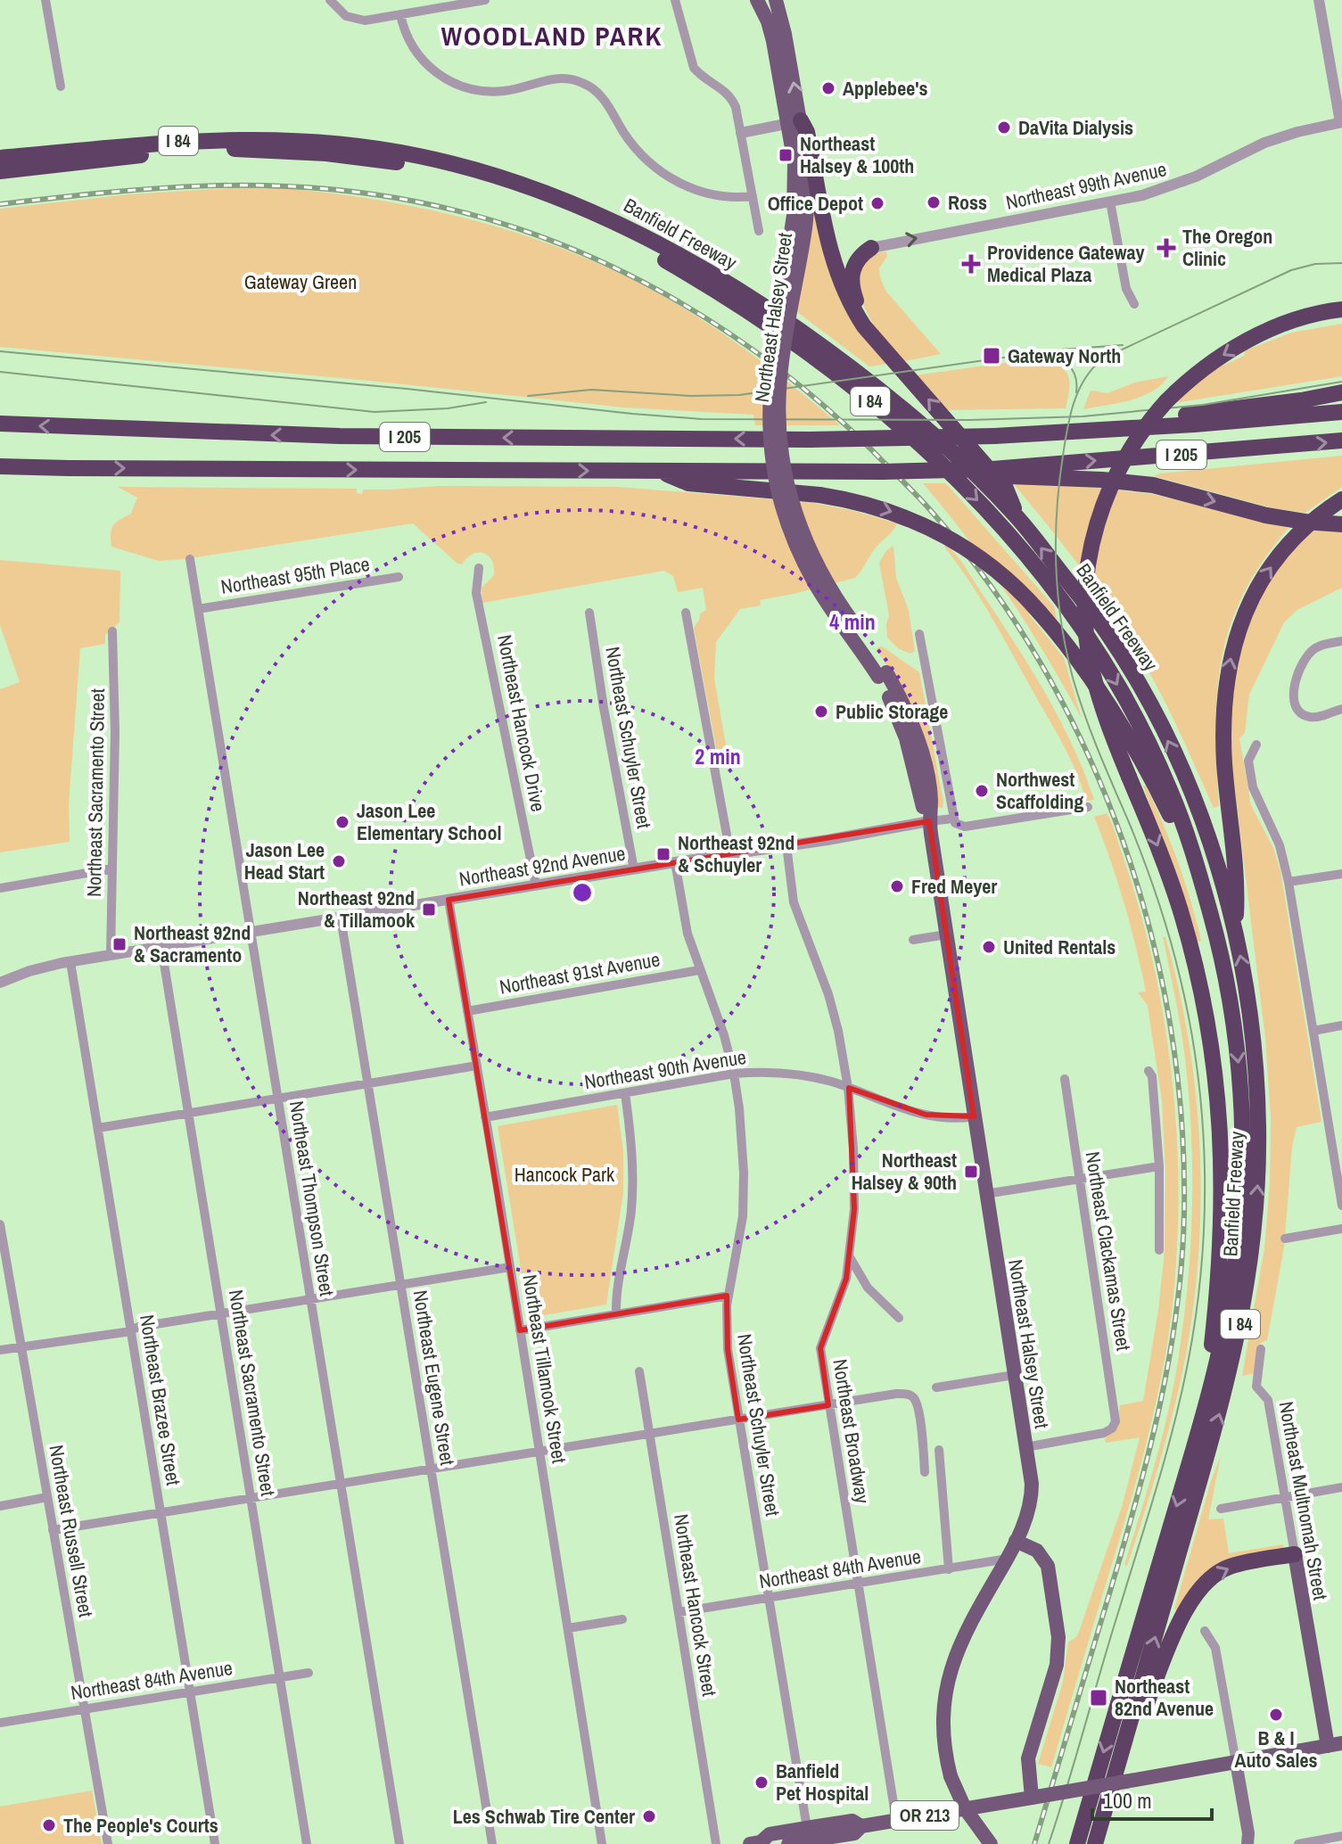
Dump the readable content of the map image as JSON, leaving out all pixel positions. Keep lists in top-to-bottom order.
{
  "streets": {
    "highway": ["I 84", "Banfield Freeway", "I 205"],
    "main road": ["Northeast Halsey Street", "Northeast Multnomah Street", "OR 213"],
    "street": [
      "Northeast 99th Avenue",
      "Northeast 95th Place",
      "Northeast Hancock Drive",
      "Northeast Schuyler Street",
      "Northeast Sacramento Street",
      "Northeast 92nd Avenue",
      "Northeast 91st Avenue",
      "Northeast 90th Avenue",
      "Northeast Thompson Street",
      "Northeast Clackamas Street",
      "Northeast Tillamook Street",
      "Northeast Eugene Street",
      "Northeast Brazee Street",
      "Northeast Broadway",
      "Northeast Russell Street",
      "Northeast 84th Avenue",
      "Northeast Hancock Street"
    ]
  },
  "crossings": [
    ["Northeast Halsey Street", "Northeast 92nd Avenue"],
    ["Northeast Halsey Street", "Northeast 90th Avenue"],
    ["Northeast Halsey Street", "Northeast Clackamas Street"],
    ["Northeast Halsey Street", "Northeast 84th Avenue"],
    ["Northeast 95th Place", "Northeast Thompson Street"],
    ["Northeast Hancock Drive", "Northeast 92nd Avenue"],
    ["Northeast Schuyler Street", "Northeast 92nd Avenue"],
    ["Northeast Schuyler Street", "Northeast 91st Avenue"],
    ["Northeast Schuyler Street", "Northeast 90th Avenue"],
    ["Northeast Schuyler Street", "Northeast 84th Avenue"],
    ["Northeast Schuyler Street", "OR 213"],
    ["Northeast Sacramento Street", "Northeast 92nd Avenue"],
    ["Northeast Sacramento Street", "Northeast 84th Avenue"],
    ["Northeast 92nd Avenue", "Northeast Thompson Street"],
    ["Northeast 92nd Avenue", "Northeast Tillamook Street"],
    ["Northeast 92nd Avenue", "Northeast Eugene Street"],
    ["Northeast 92nd Avenue", "Northeast Brazee Street"],
    ["Northeast 92nd Avenue", "Northeast Broadway"],
    ["Northeast 91st Avenue", "Northeast Tillamook Street"],
    ["Northeast 90th Avenue", "Northeast Tillamook Street"],
    ["Northeast 90th Avenue", "Northeast Broadway"],
    ["Northeast Brazee Street", "Northeast 84th Avenue"],
    ["Northeast Broadway", "Northeast 84th Avenue"],
    ["Northeast Broadway", "OR 213"],
    ["Northeast Multnomah Street", "OR 213"],
    ["Northeast Russell Street", "Northeast 84th Avenue"],
    ["Northeast 84th Avenue", "Northeast Hancock Street"]
  ],
  "one_way": ["Northeast 99th Avenue"],
  "districts": ["WOODLAND PARK"],
  "parks": ["Gateway Green", "Hancock Park"],
  "places": {
    "other": [
      "Applebee's",
      "DaVita Dialysis",
      "Ross",
      "Office Depot",
      "Public Storage",
      "Northwest Scaffolding",
      "Jason Lee Elementary School",
      "Jason Lee Head Start",
      "Fred Meyer",
      "United Rentals",
      "B & I Auto Sales",
      "Banfield Pet Hospital",
      "Les Schwab Tire Center",
      "The People's Courts"
    ],
    "transit": [
      "Northeast Halsey & 100th",
      "Gateway North",
      "Northeast 92nd & Schuyler",
      "Northeast 92nd & Tillamook",
      "Northeast 92nd & Sacramento",
      "Northeast Halsey & 90th",
      "Northeast 82nd Avenue"
    ],
    "health": ["The Oregon Clinic", "Providence Gateway Medical Plaza"]
  },
  "scale_bar": "100 m",
  "rings": ["4 min", "2 min"]
}
